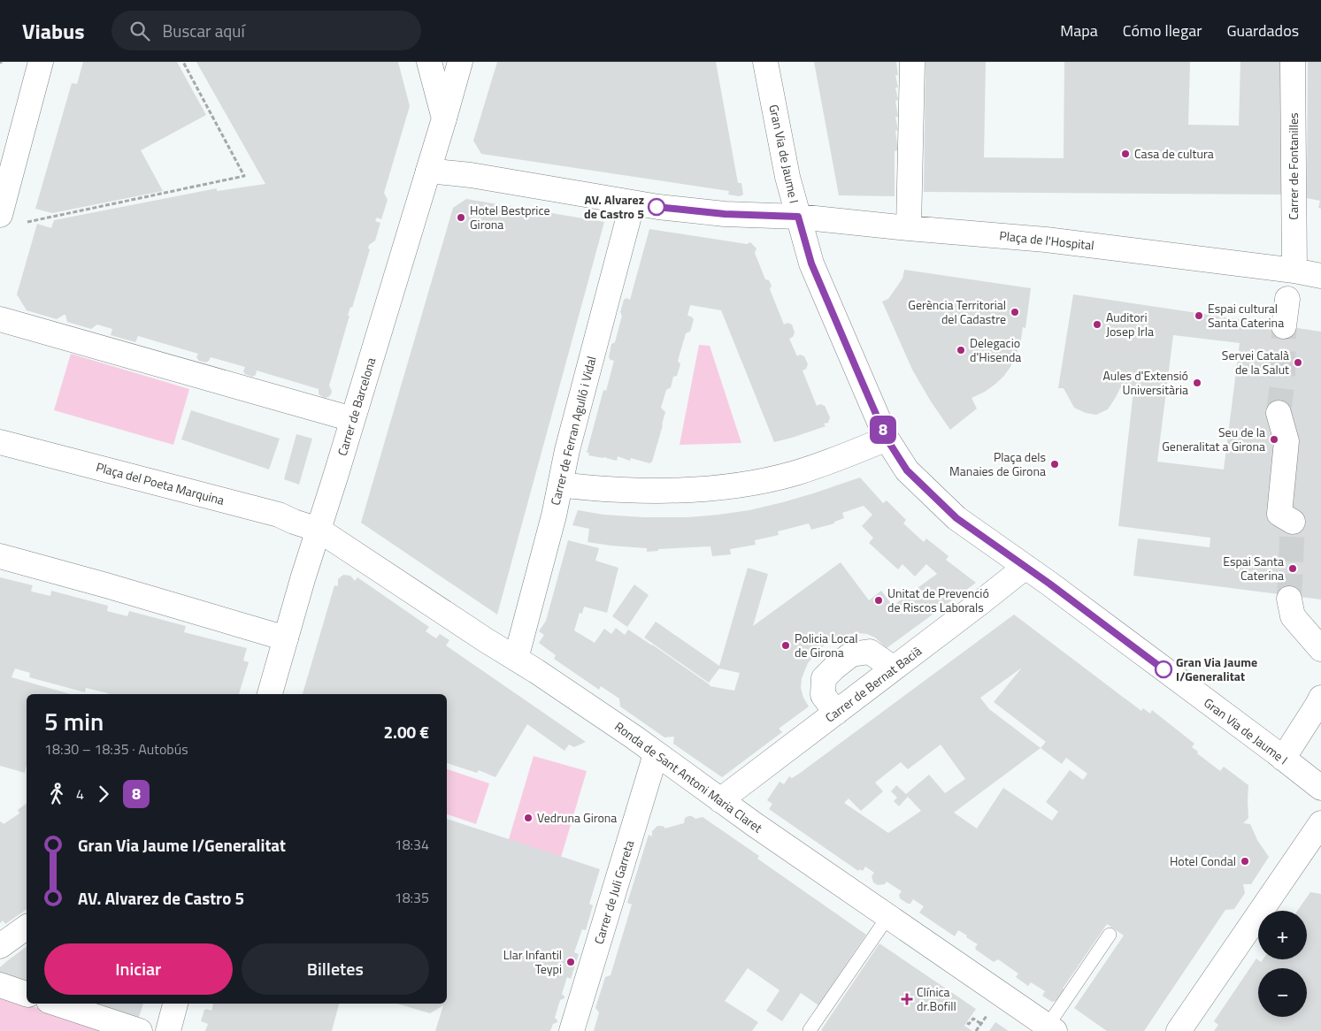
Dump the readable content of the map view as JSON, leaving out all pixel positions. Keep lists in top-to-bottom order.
{
  "streets": {
    "street": [
      "Gran Via de Jaume I",
      "Carrer de Fontanilles",
      "Plaça de l'Hospital",
      "Carrer de Barcelona",
      "Carrer de Ferran Agulló i Vidal",
      "Plaça del Poeta Marquina",
      "Carrer de Bernat Bacià",
      "Ronda de Sant Antoni Maria Claret",
      "Carrer de Juli Garreta"
    ]
  },
  "crossings": [
    ["Gran Via de Jaume I", "Plaça de l'Hospital"],
    ["Gran Via de Jaume I", "Carrer de Bernat Bacià"],
    ["Carrer de Fontanilles", "Plaça de l'Hospital"],
    ["Plaça de l'Hospital", "Carrer de Barcelona"],
    ["Plaça de l'Hospital", "Carrer de Ferran Agulló i Vidal"],
    ["Carrer de Barcelona", "Plaça del Poeta Marquina"],
    ["Carrer de Barcelona", "Ronda de Sant Antoni Maria Claret"],
    ["Carrer de Ferran Agulló i Vidal", "Ronda de Sant Antoni Maria Claret"],
    ["Plaça del Poeta Marquina", "Ronda de Sant Antoni Maria Claret"],
    ["Carrer de Bernat Bacià", "Ronda de Sant Antoni Maria Claret"],
    ["Ronda de Sant Antoni Maria Claret", "Carrer de Juli Garreta"]
  ],
  "places": {
    "other": [
      "Casa de cultura",
      "AV. Alvarez de Castro 5",
      "Hotel Bestprice Girona",
      "Gerència Territorial del Cadastre",
      "Espai cultural Santa Caterina",
      "Auditori Josep Irla",
      "Delegacio d'Hisenda",
      "Servei Català de la Salut",
      "Aules d'Extensió Universitària",
      "Seu de la Generalitat a Girona",
      "Plaça dels Manaies de Girona",
      "Espai Santa Caterina",
      "Unitat de Prevenció de Riscos Laborals",
      "Policia Local de Girona",
      "Gran Via Jaume I/Generalitat",
      "Vedruna Girona",
      "Hotel Condal",
      "Llar Infantil Teypi"
    ],
    "health": ["Clínica dr.Bofill"]
  },
  "lines": ["bus line 8"],
  "page": {
    "header": "Viabus",
    "search": "Buscar aquí",
    "nav": ["Mapa", "Cómo llegar", "Guardados"],
    "on_map": "8",
    "heading": ["5 min", "18:30 – 18:35 · Autobús", "2.00 €"],
    "legs": ["4", "8"],
    "list": [
      {
        "name": "Gran Via Jaume I/Generalitat",
        "value": "18:34"
      },
      {
        "name": "AV. Alvarez de Castro 5",
        "value": "18:35"
      }
    ],
    "map_buttons": ["+", "−"],
    "buttons": ["Iniciar", "Billetes"]
  }
}
